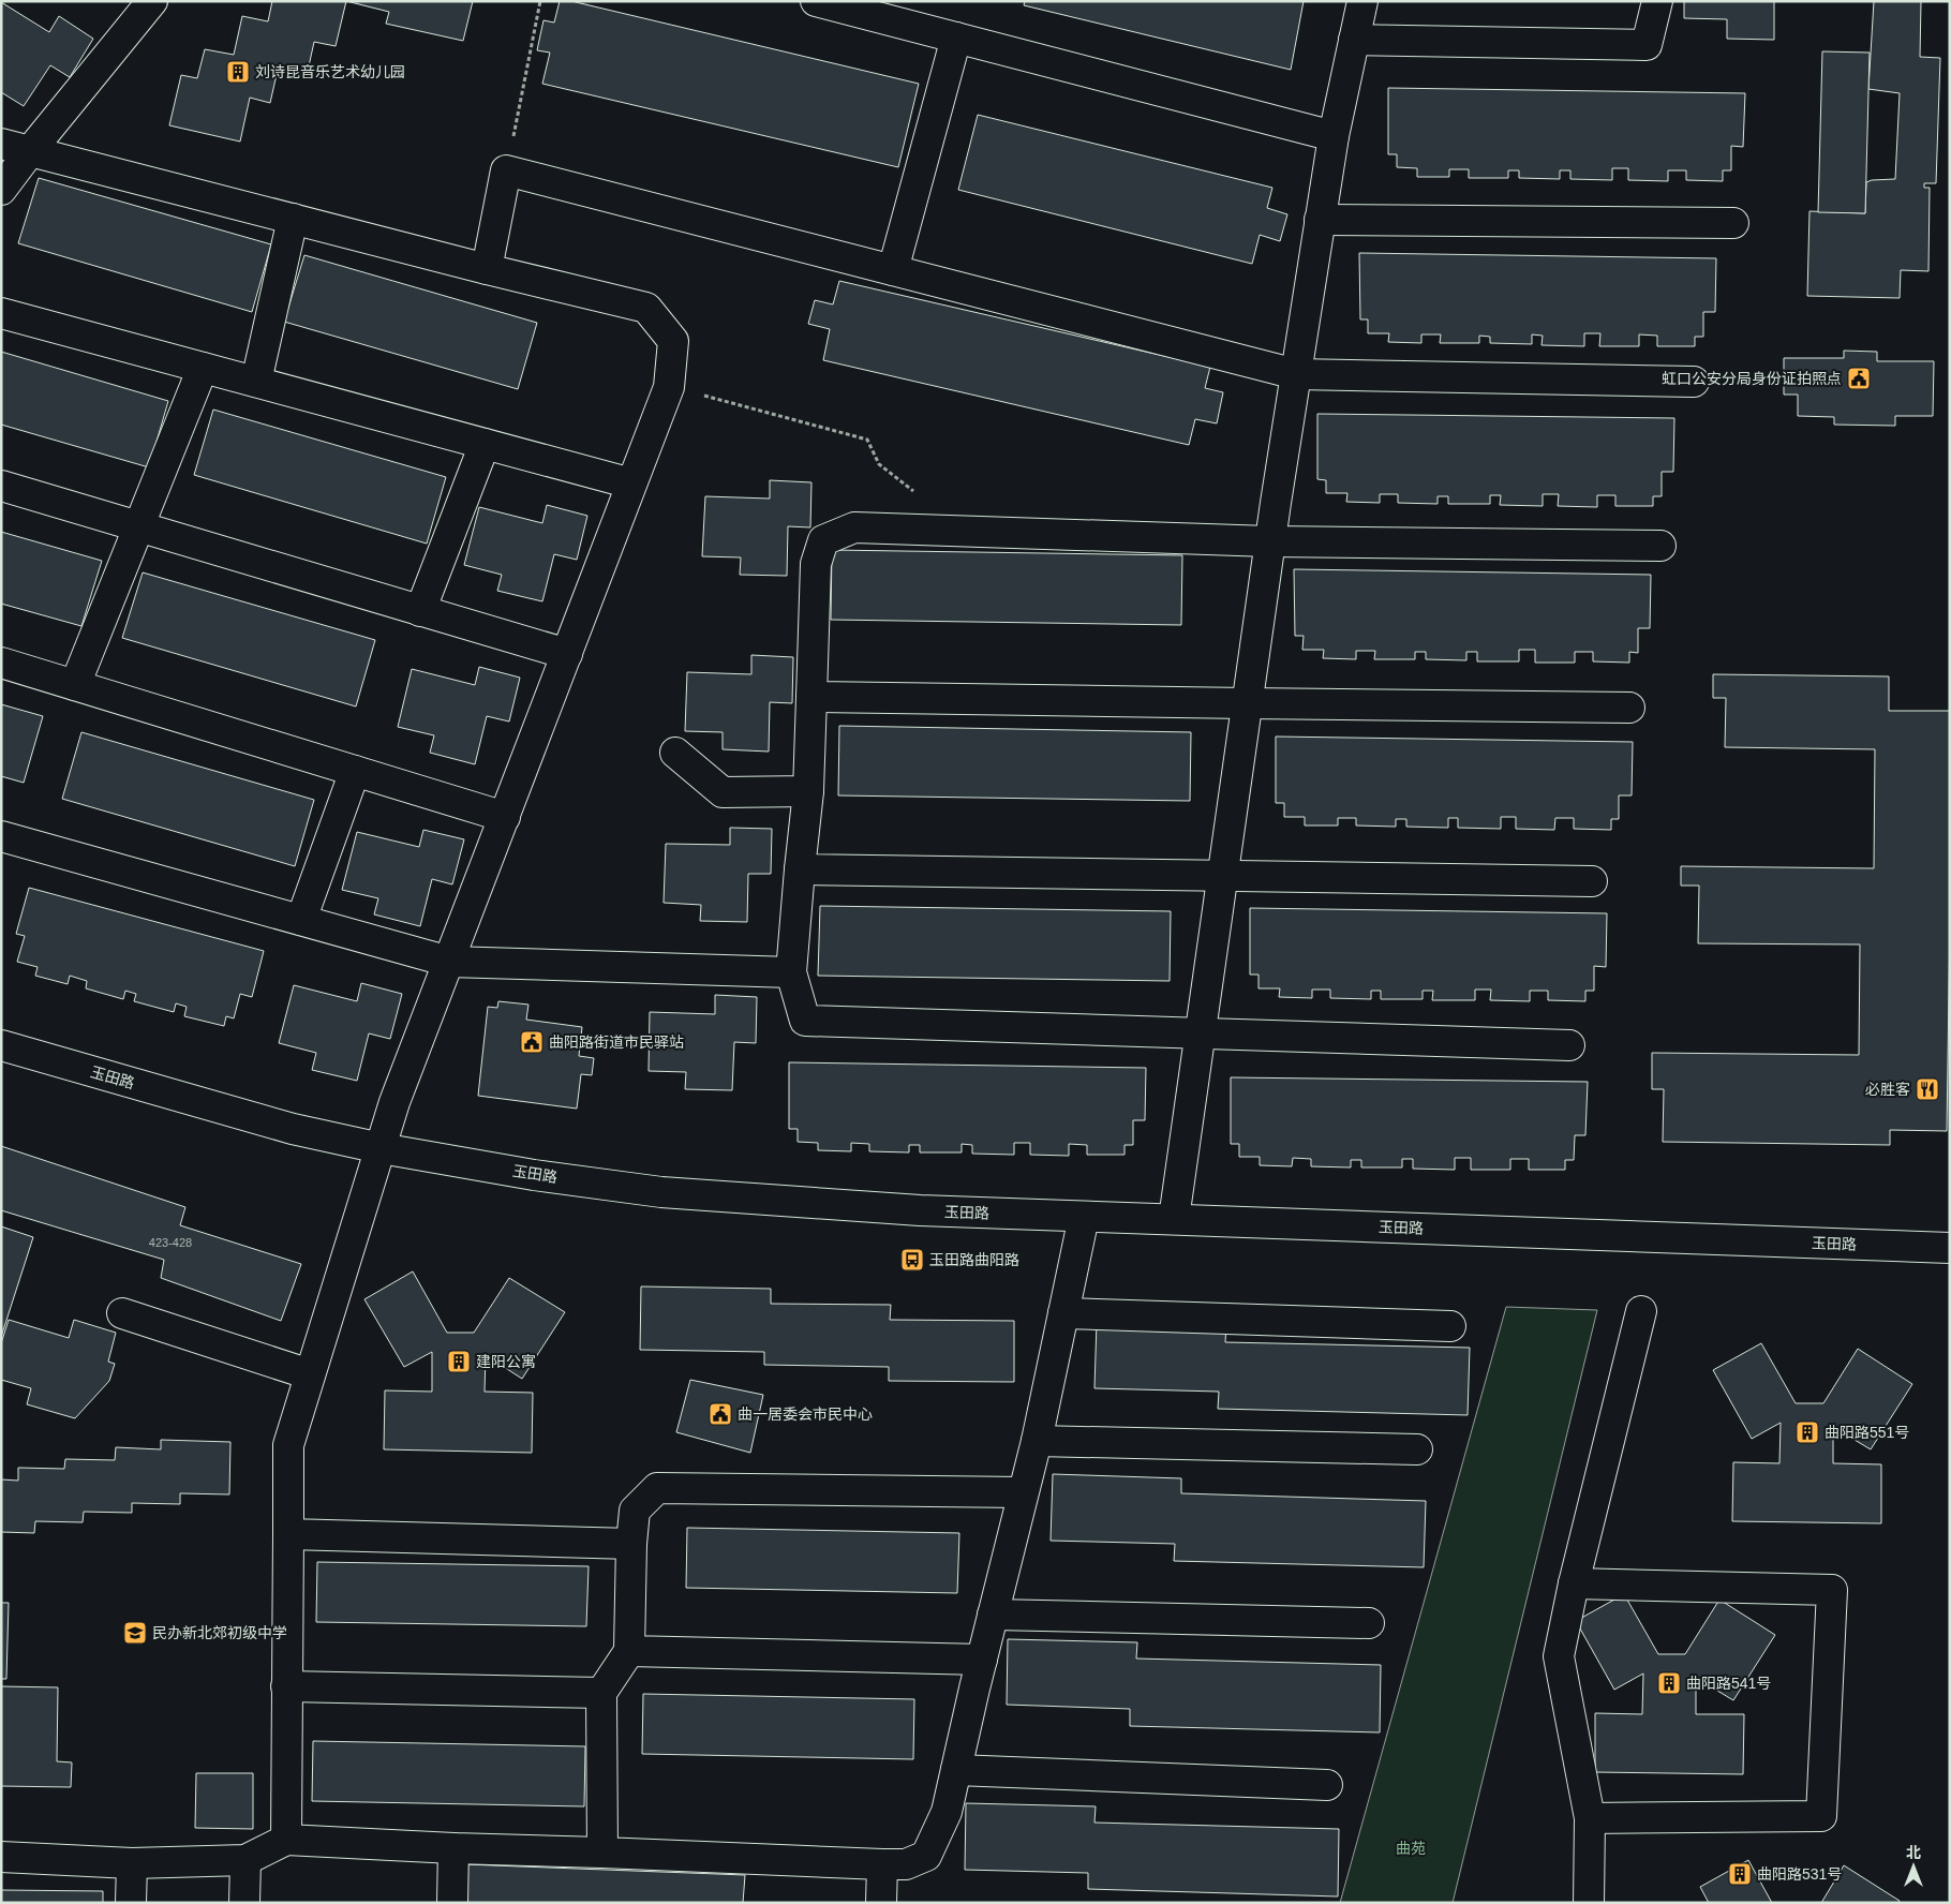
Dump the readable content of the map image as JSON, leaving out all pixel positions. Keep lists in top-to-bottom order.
{
  "streets": {
    "street": ["玉田路"]
  },
  "parks": ["曲苑"],
  "places": {
    "building": [
      "刘诗昆音乐艺术幼儿园",
      "建阳公寓",
      "曲阳路551号",
      "曲阳路541号",
      "曲阳路531号"
    ],
    "public building": ["虹口公安分局身份证拍照点", "曲阳路街道市民驿站", "曲一居委会市民中心"],
    "restaurant": ["必胜客"],
    "bus stop": ["玉田路曲阳路"],
    "school or university": ["民办新北郊初级中学"]
  },
  "house_numbers": ["423-428"],
  "north": "top"
}
